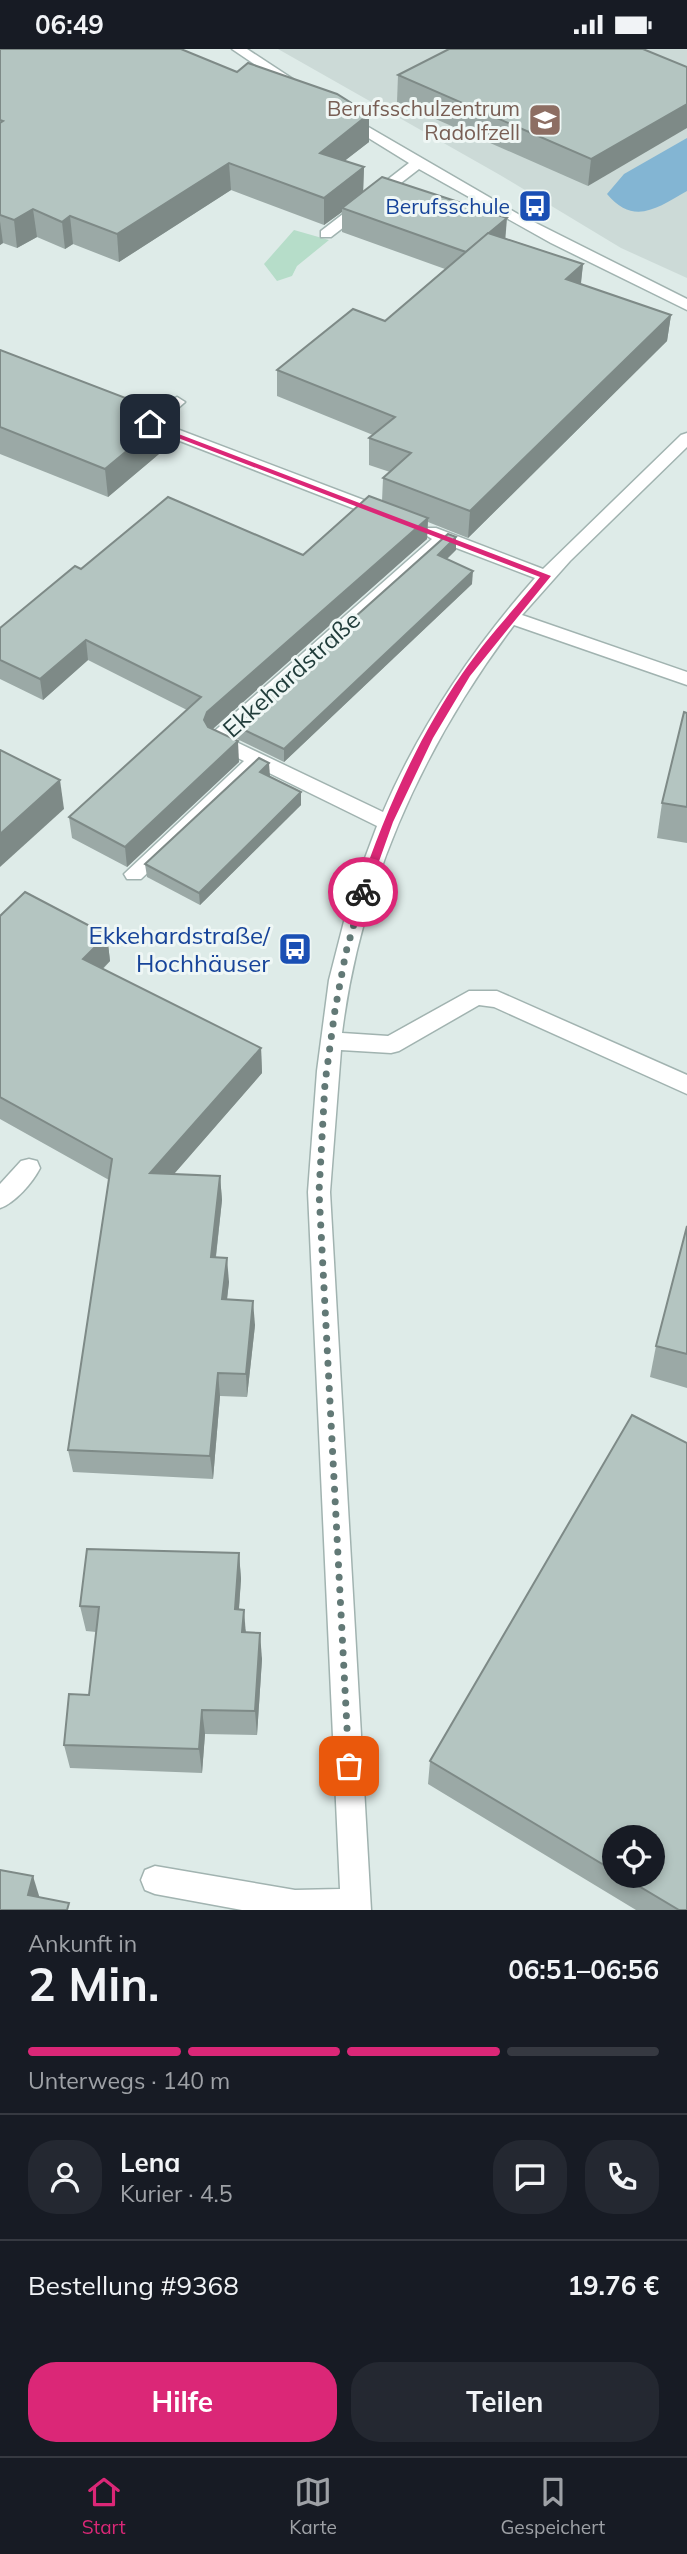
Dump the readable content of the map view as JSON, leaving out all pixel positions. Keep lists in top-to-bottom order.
{
  "streets": {
    "street": ["Ekkehardstraße"]
  },
  "places": {
    "school or university": ["Berufsschulzentrum Radolfzell"],
    "bus stop": ["Berufsschule", "Ekkehardstraße/ Hochhäuser"]
  },
  "page": {
    "status": "06:49",
    "heading": ["2 Min.", "Ankunft in", "06:51–06:56"],
    "panel": [
      "Lena",
      "Kurier · 4.5",
      "Bestellung #9368",
      "19.76 €"
    ],
    "bar": "Unterwegs · 140 m",
    "buttons": ["Hilfe", "Teilen"],
    "tabs": ["Start", "Karte", "Gespeichert"]
  }
}
